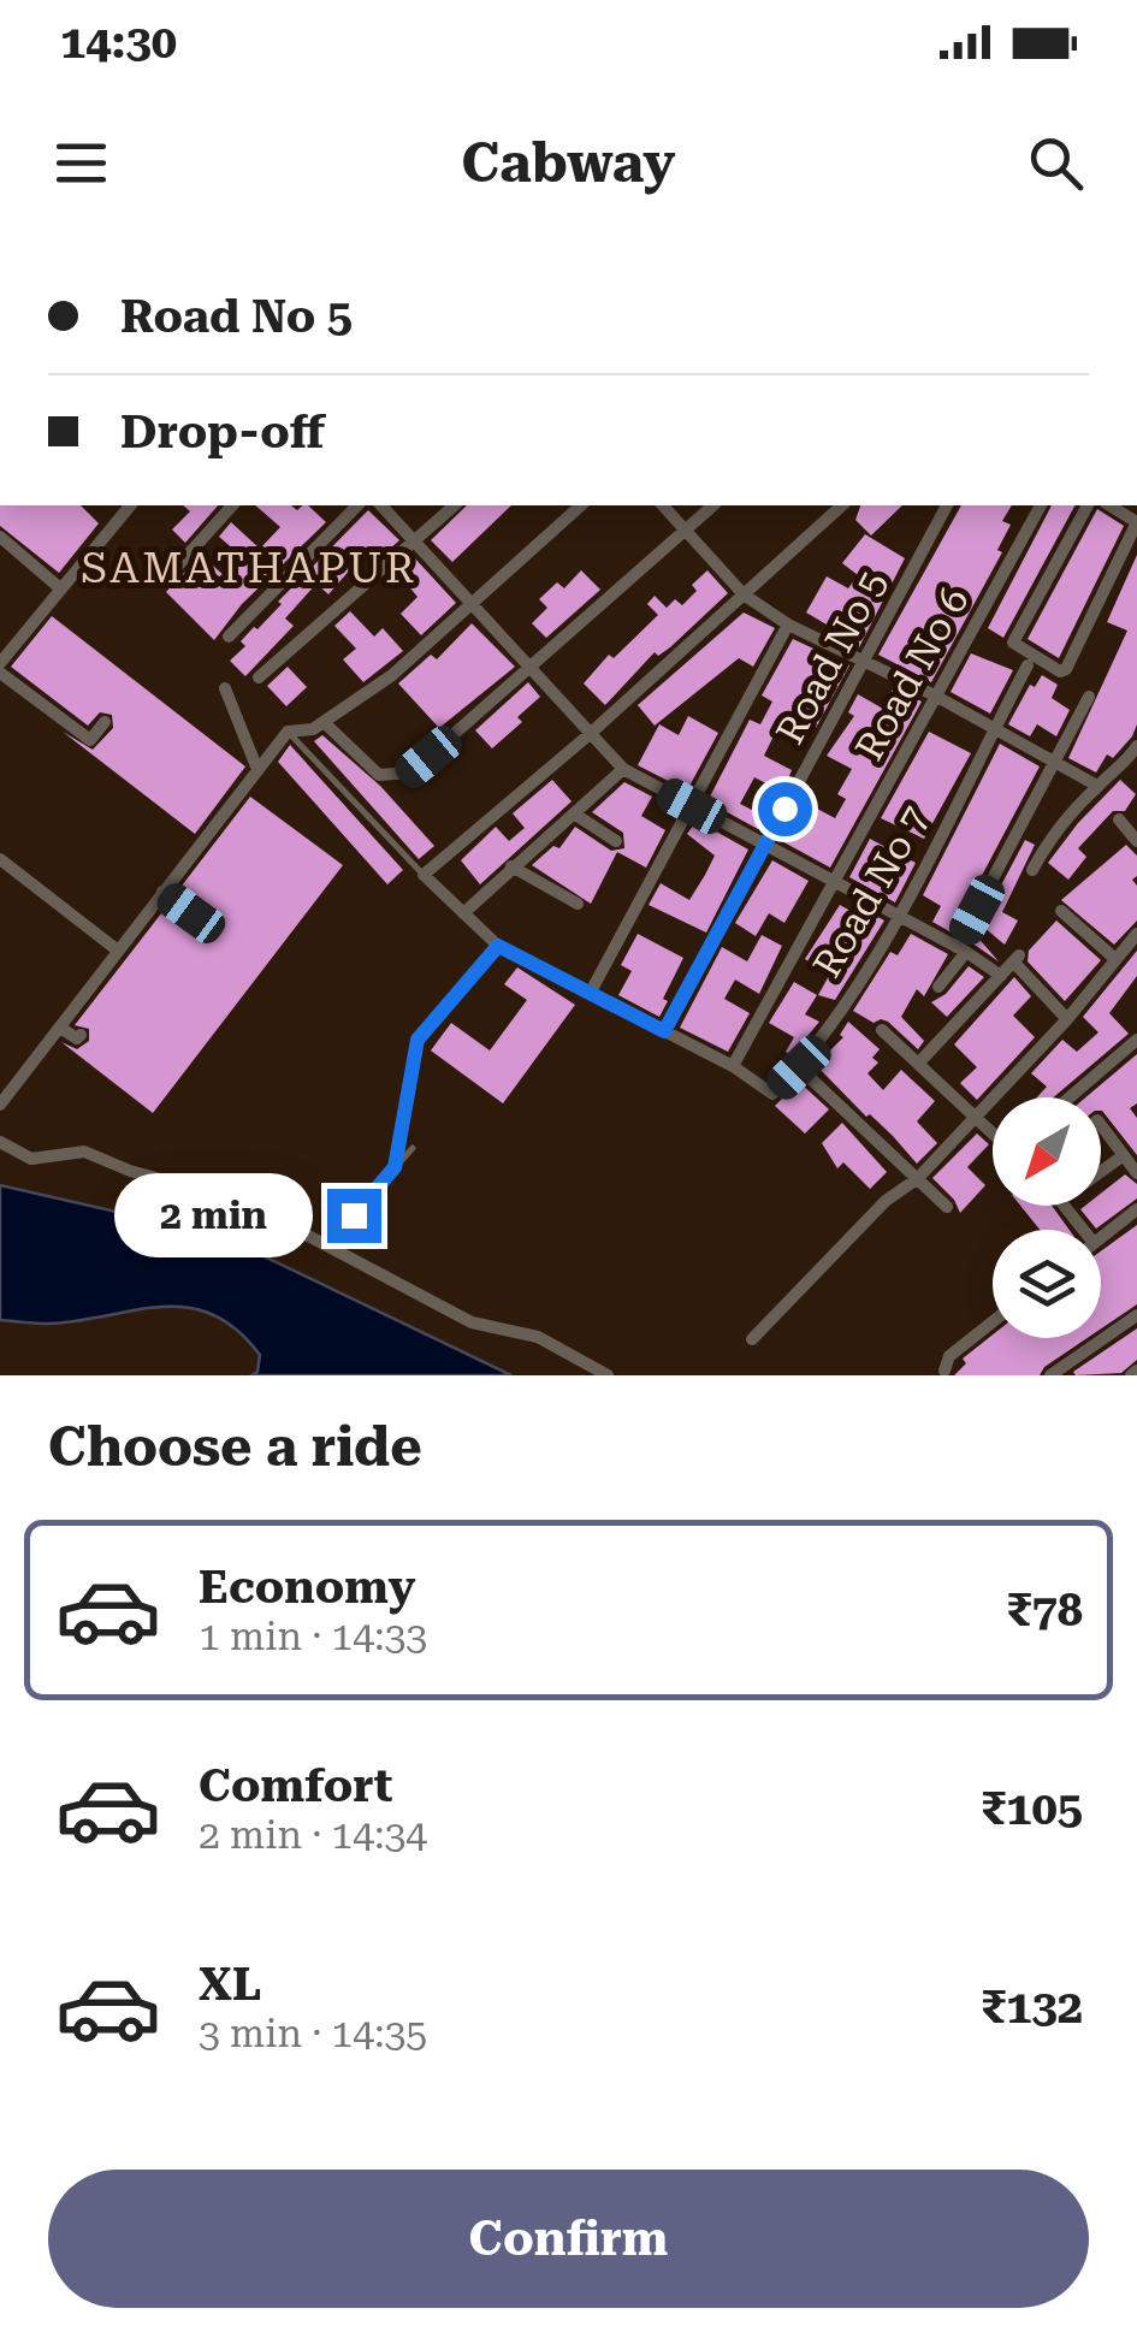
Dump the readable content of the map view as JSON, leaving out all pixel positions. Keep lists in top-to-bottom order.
{
  "streets": {
    "street": ["Road No 5", "Road No 6", "Road No 7"]
  },
  "districts": ["SAMATHAPUR"],
  "north": "bottom left",
  "page": {
    "status": "14:30",
    "header": "Cabway",
    "banner": ["Road No 5", "Drop-off"],
    "bubble": "2 min",
    "heading": "Choose a ride",
    "list": [
      {
        "name": "Economy",
        "note": "1 min · 14:33",
        "value": "₹78"
      },
      {
        "name": "Comfort",
        "note": "2 min · 14:34",
        "value": "₹105"
      },
      {
        "name": "XL",
        "note": "3 min · 14:35",
        "value": "₹132"
      }
    ],
    "buttons": "Confirm"
  }
}
